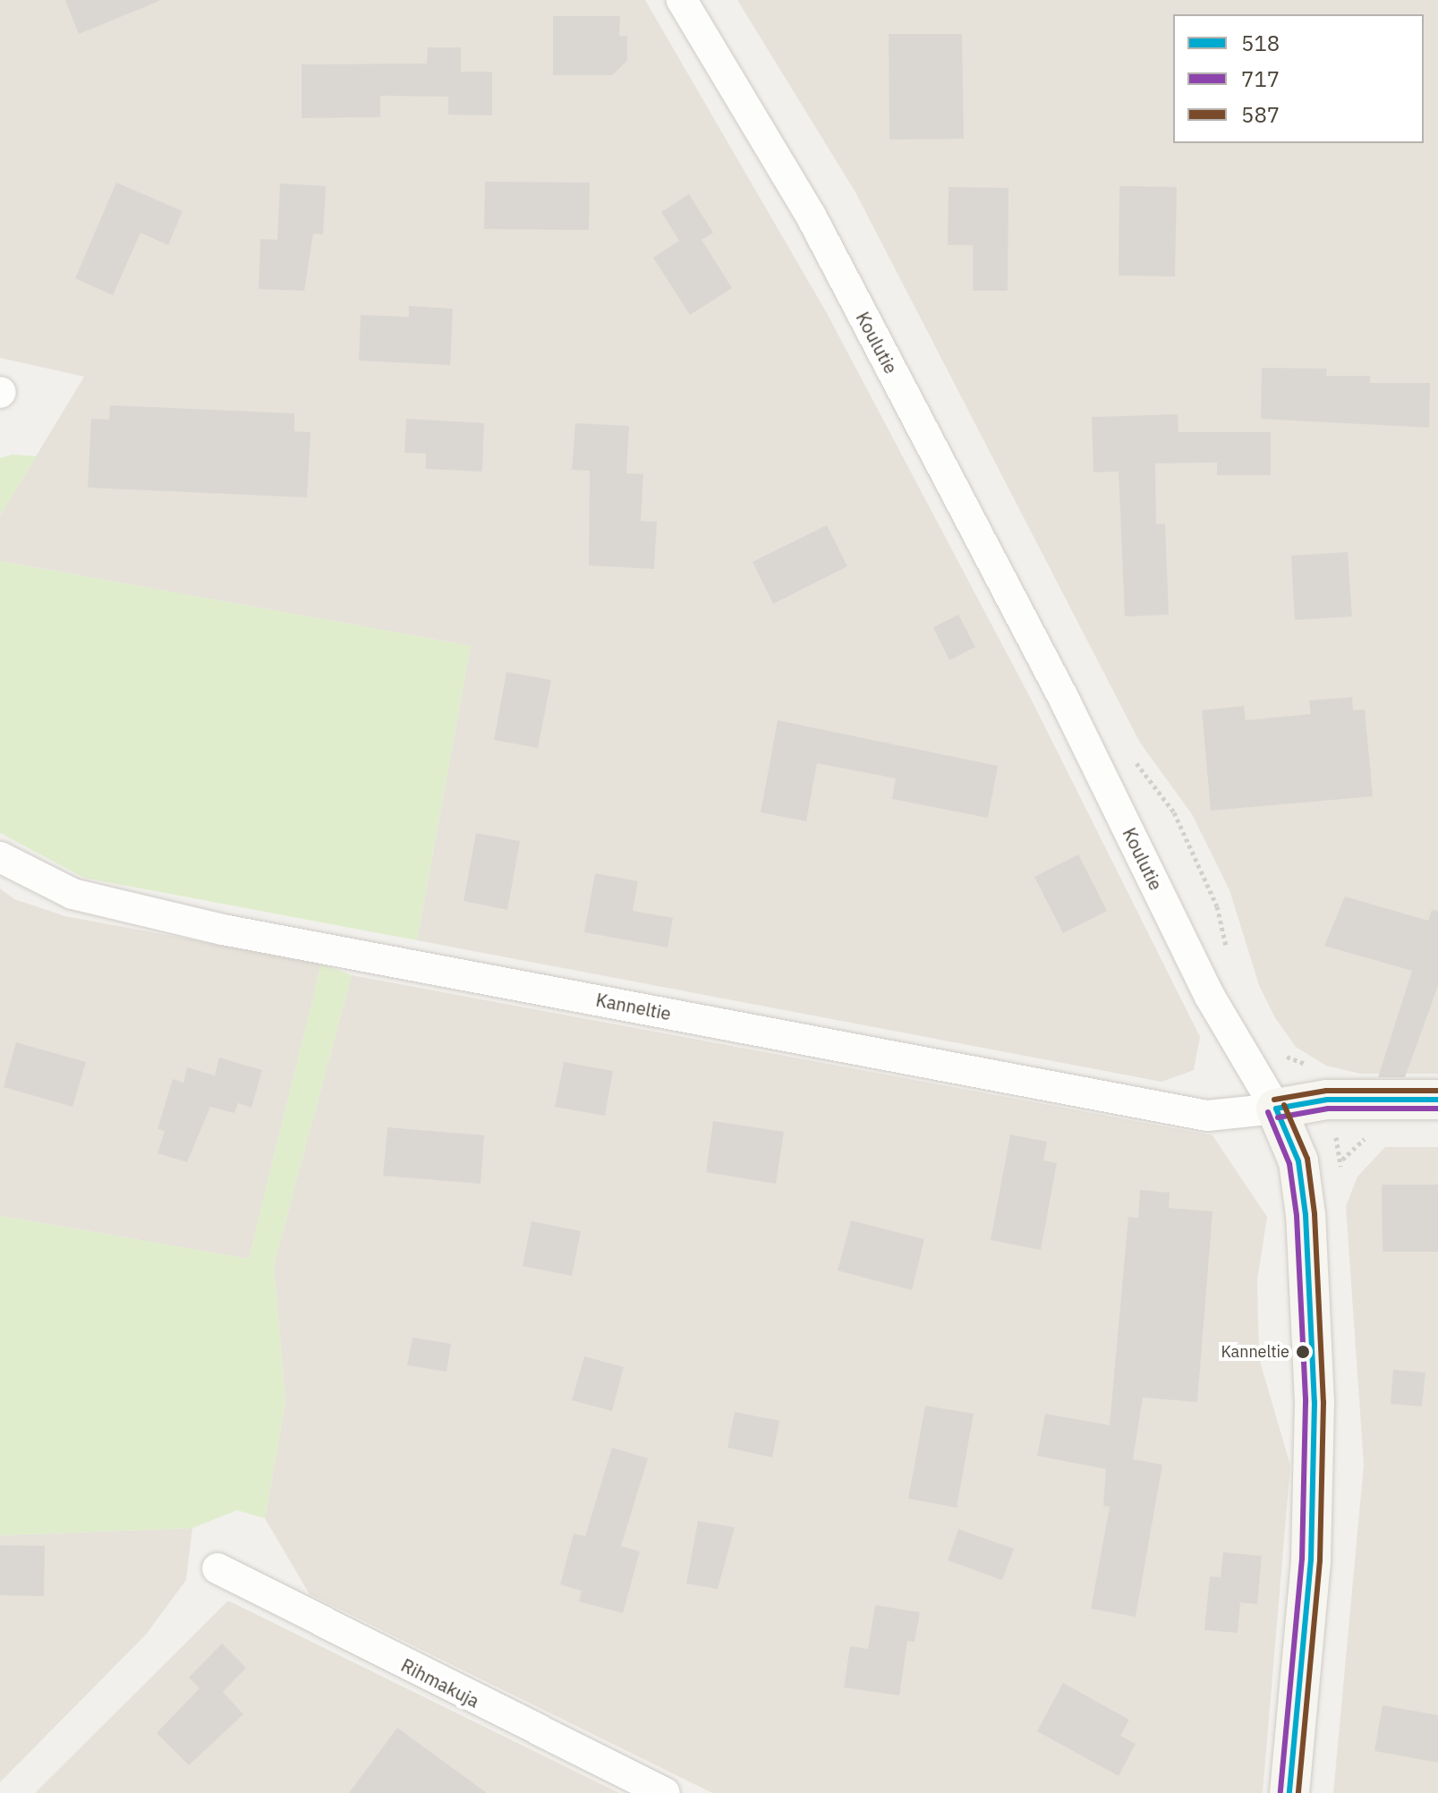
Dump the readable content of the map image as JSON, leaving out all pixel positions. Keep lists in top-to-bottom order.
{
  "streets": {
    "street": ["Koulutie", "Kanneltie", "Rihmakuja"]
  },
  "crossings": [
    ["Koulutie", "Kanneltie"]
  ],
  "places": ["Kanneltie"],
  "lines": ["transit line 587", "transit line 518", "transit line 717"],
  "legend": ["518", "717", "587"]
}
